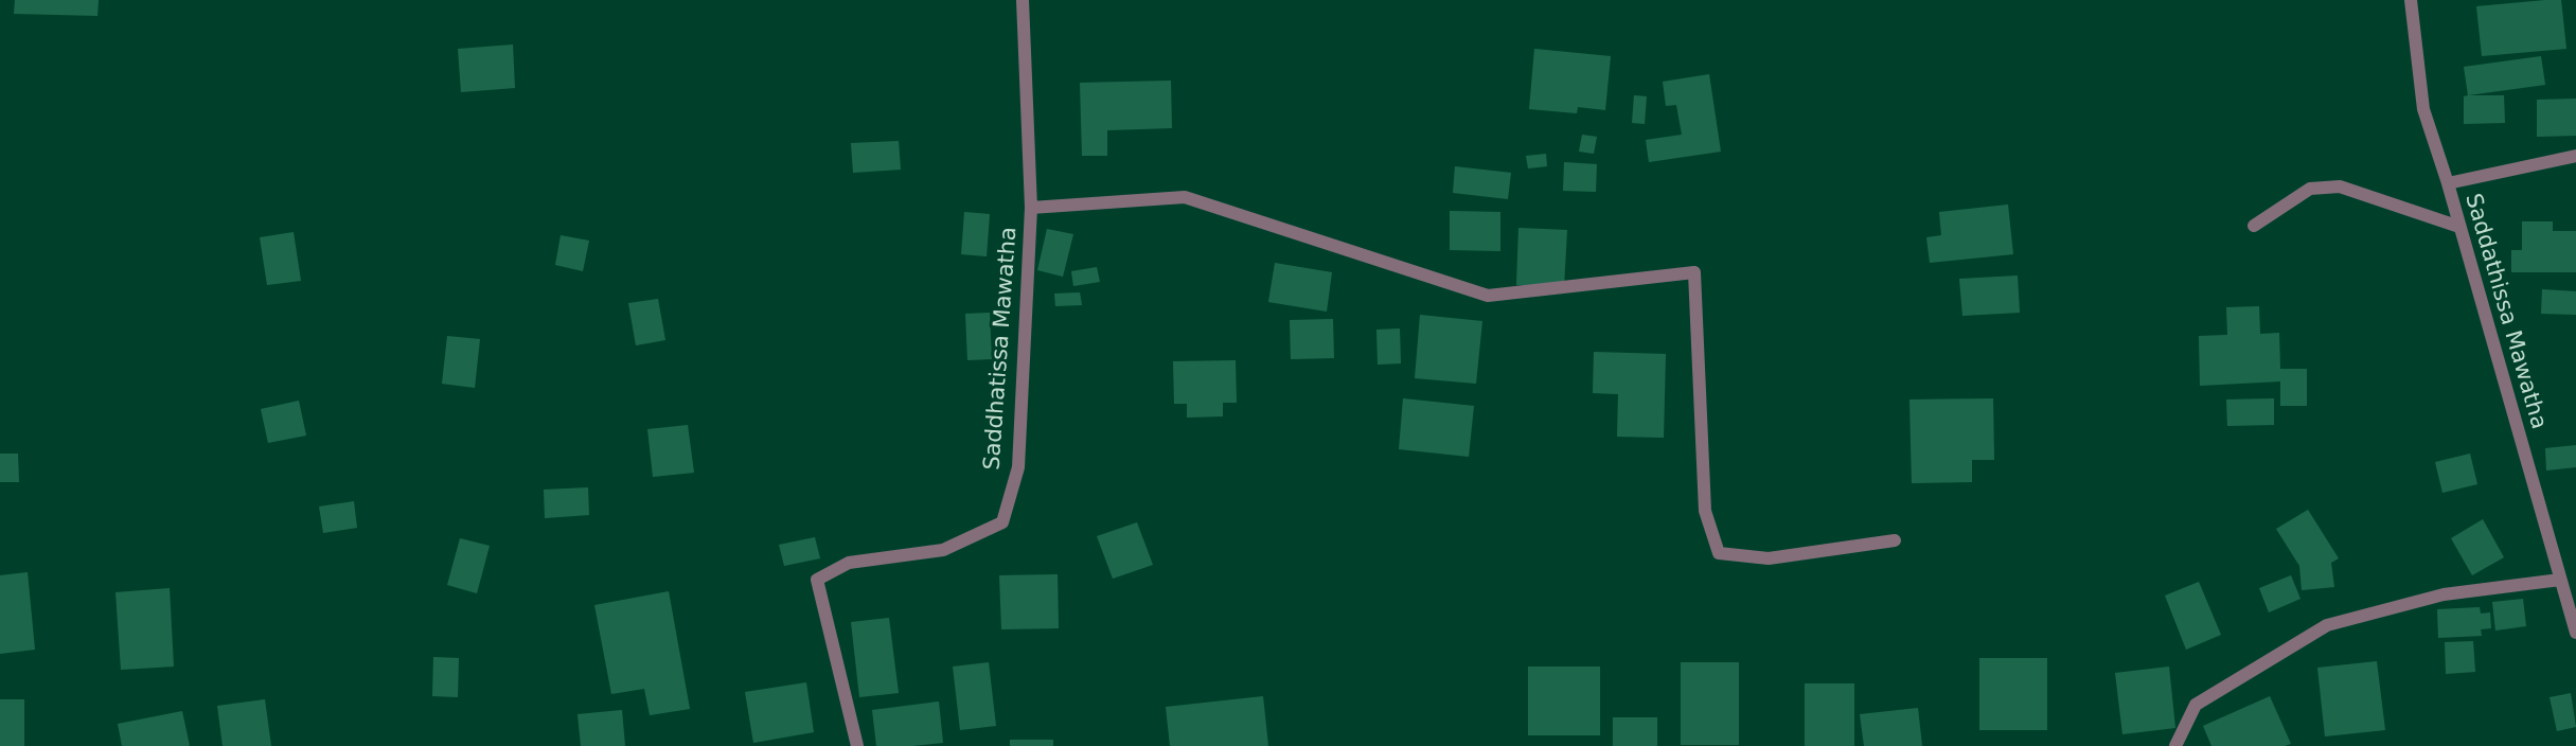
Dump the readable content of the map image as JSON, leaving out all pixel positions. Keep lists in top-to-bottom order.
{
  "streets": {
    "street": ["Saddathissa Mawatha", "Saddhatissa Mawatha"]
  }
}
